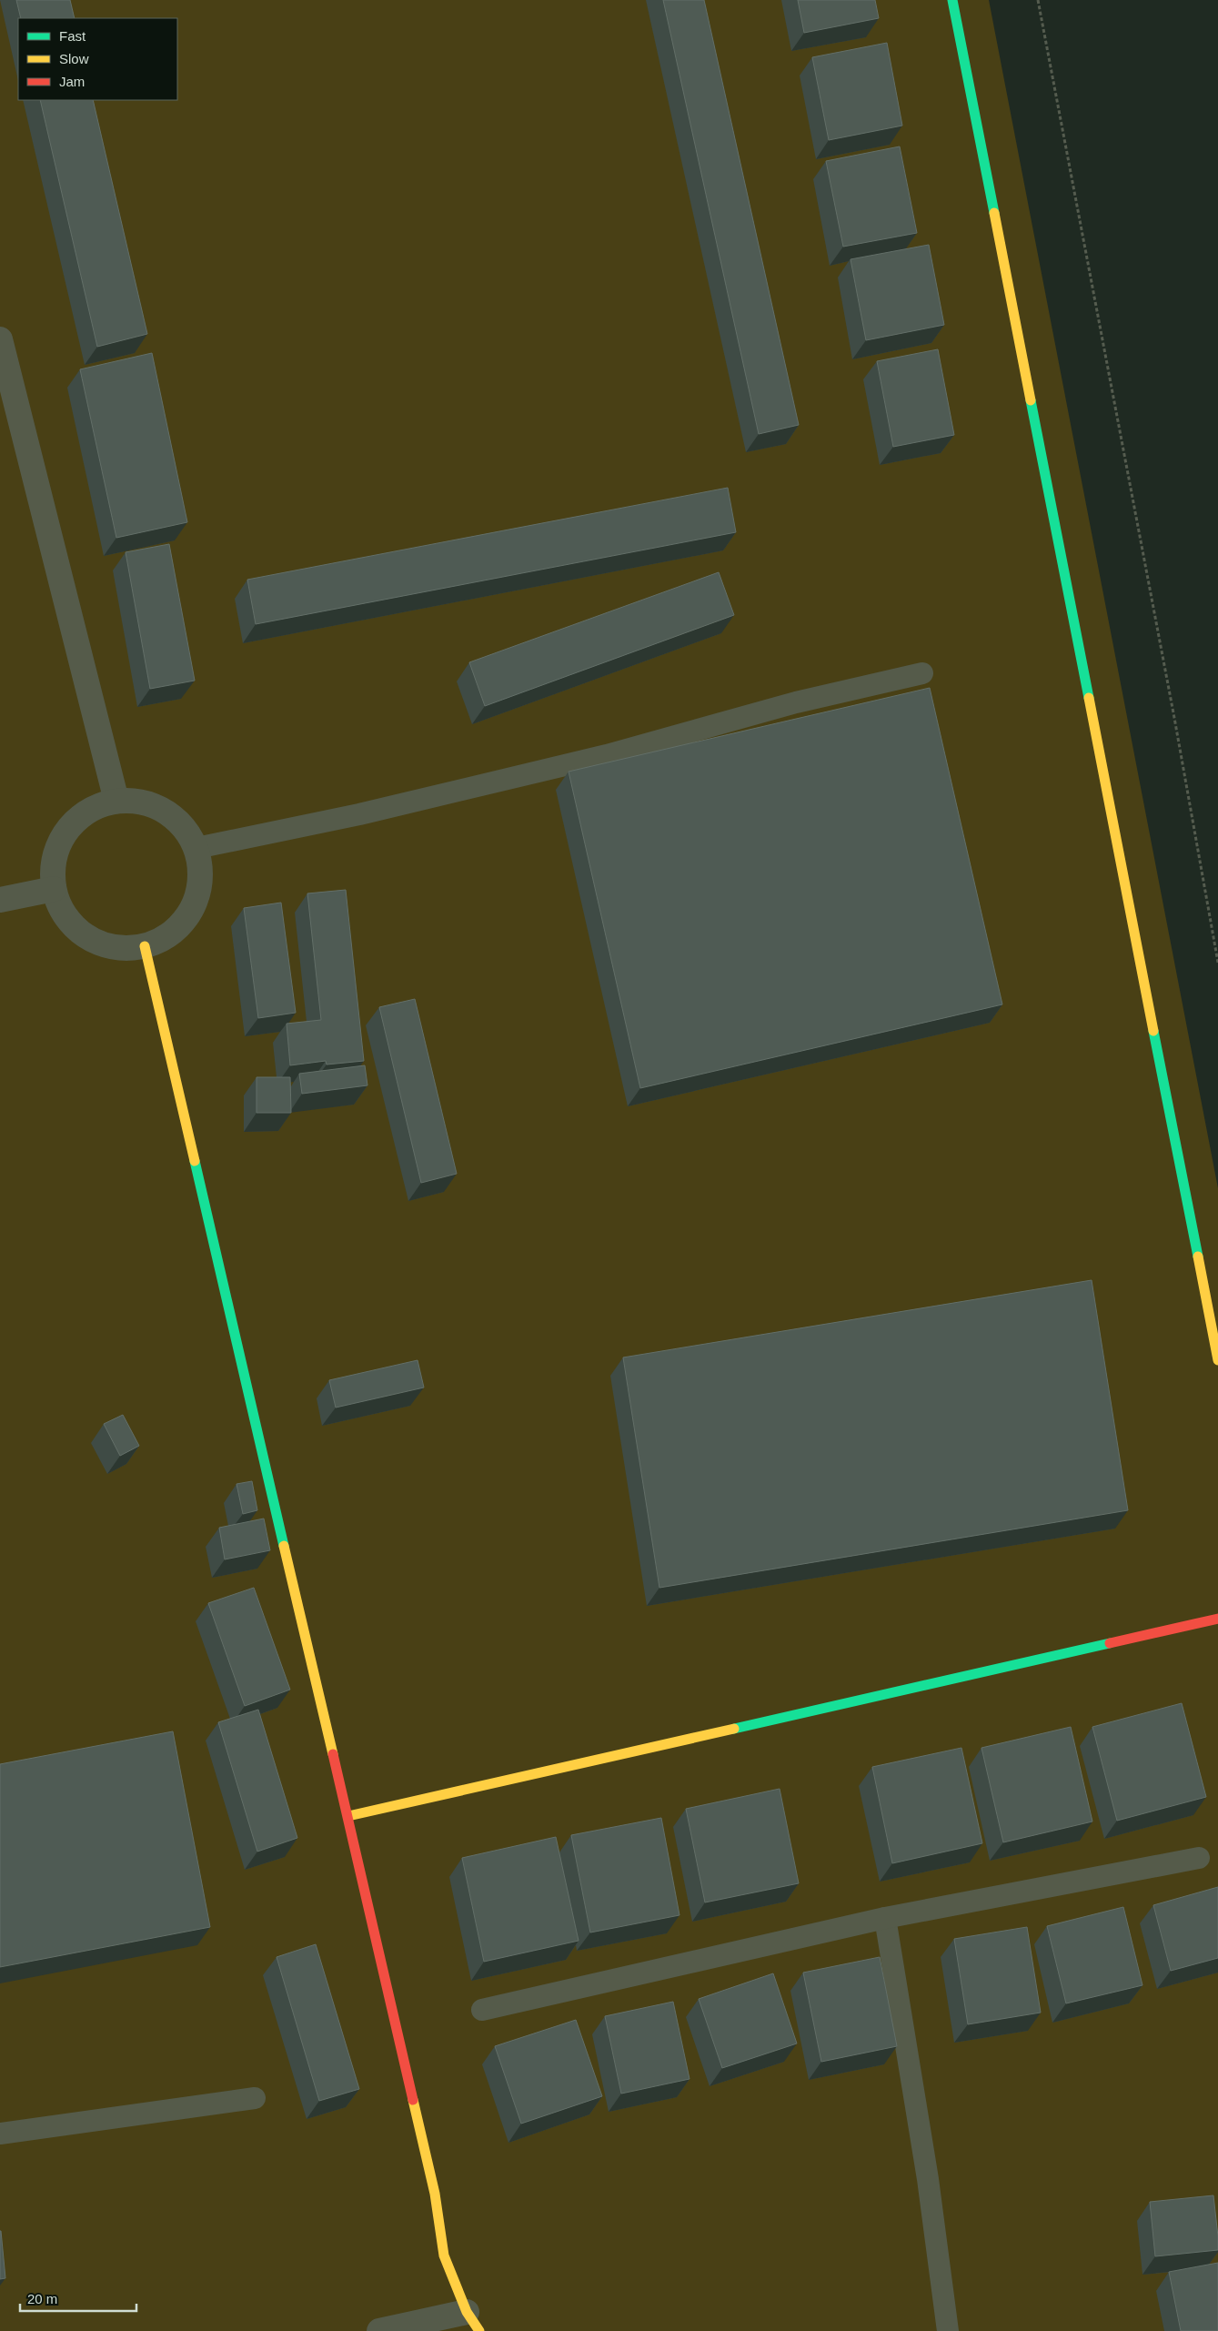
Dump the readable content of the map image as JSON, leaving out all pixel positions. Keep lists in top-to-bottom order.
{
  "legend": ["Fast", "Slow", "Jam"],
  "scale_bar": "20 m"
}
